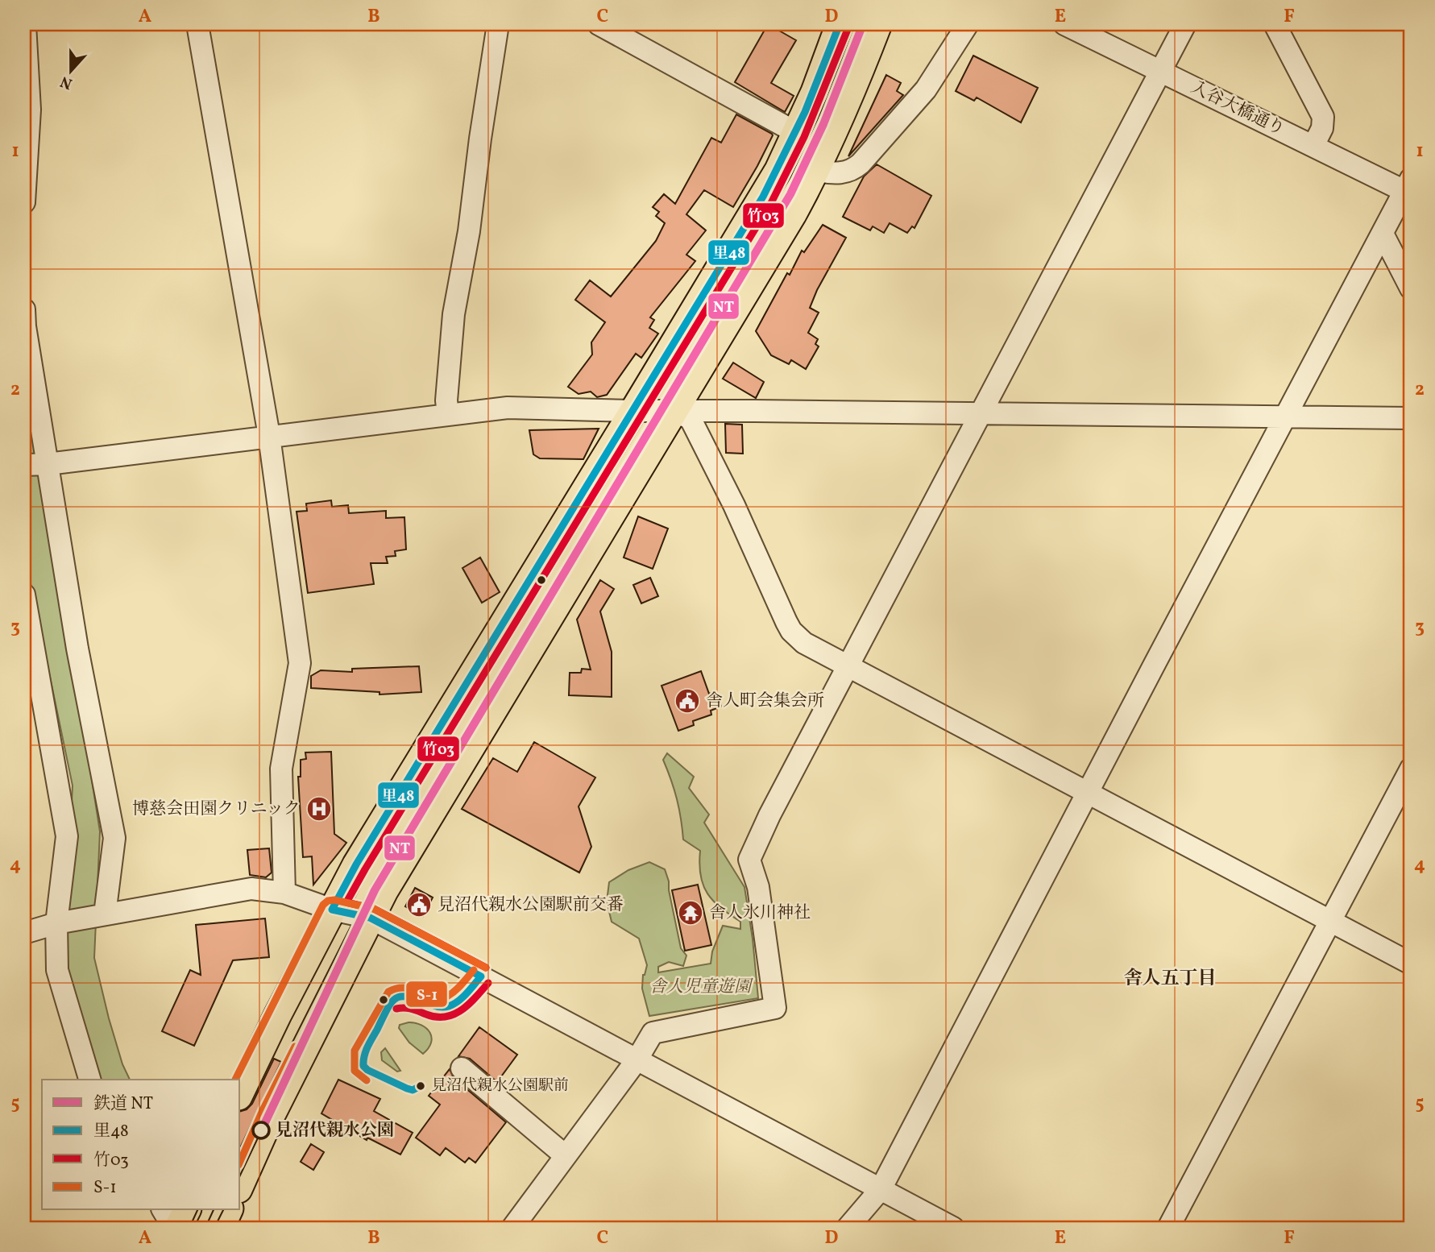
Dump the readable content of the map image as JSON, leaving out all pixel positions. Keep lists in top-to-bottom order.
{
  "streets": {
    "street": ["入谷大橋通り"]
  },
  "districts": ["舎人五丁目"],
  "parks": ["舎人児童遊園"],
  "places": {
    "public building": ["舎人町会集会所", "見沼代親水公園駅前交番"],
    "hospital": ["博慈会田園クリニック"],
    "temple": ["舎人氷川神社"],
    "other": ["見沼代親水公園駅前", "見沼代親水公園"]
  },
  "lines": [
    "rail line NT",
    "transit line 里48",
    "transit line 竹03",
    "transit line S-1"
  ],
  "legend": [
    "鉄道 NT",
    "里48",
    "竹03",
    "S-1"
  ],
  "north": "bottom",
  "grid": {
    "columns": [
      "A",
      "B",
      "C",
      "D",
      "E",
      "F"
    ],
    "rows": [
      "1",
      "2",
      "3",
      "4",
      "5"
    ]
  }
}
